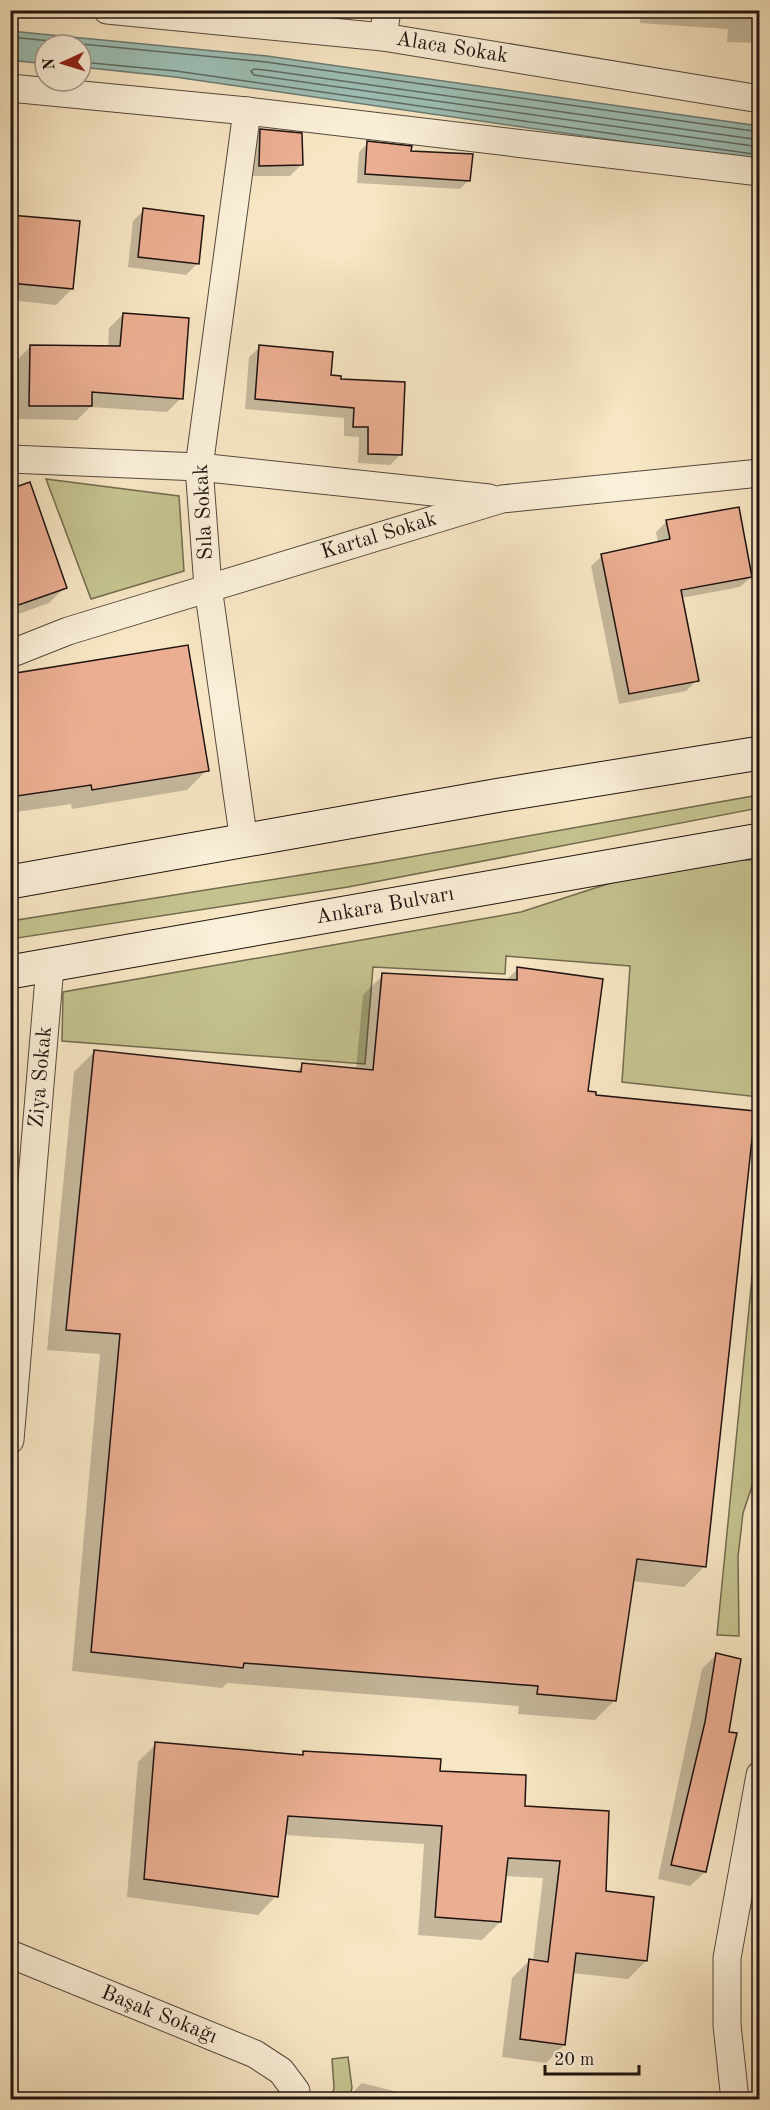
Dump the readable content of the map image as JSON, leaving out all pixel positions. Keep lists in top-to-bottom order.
{
  "streets": {
    "main road": ["Ankara Bulvarı"],
    "street": [
      "Alaca Sokak",
      "Sıla Sokak",
      "Kartal Sokak",
      "Ziya Sokak",
      "Başak Sokağı"
    ]
  },
  "crossings": [
    ["Sıla Sokak", "Kartal Sokak"],
    ["Ankara Bulvarı", "Ziya Sokak"]
  ],
  "scale_bar": "20 m",
  "north": "left"
}
